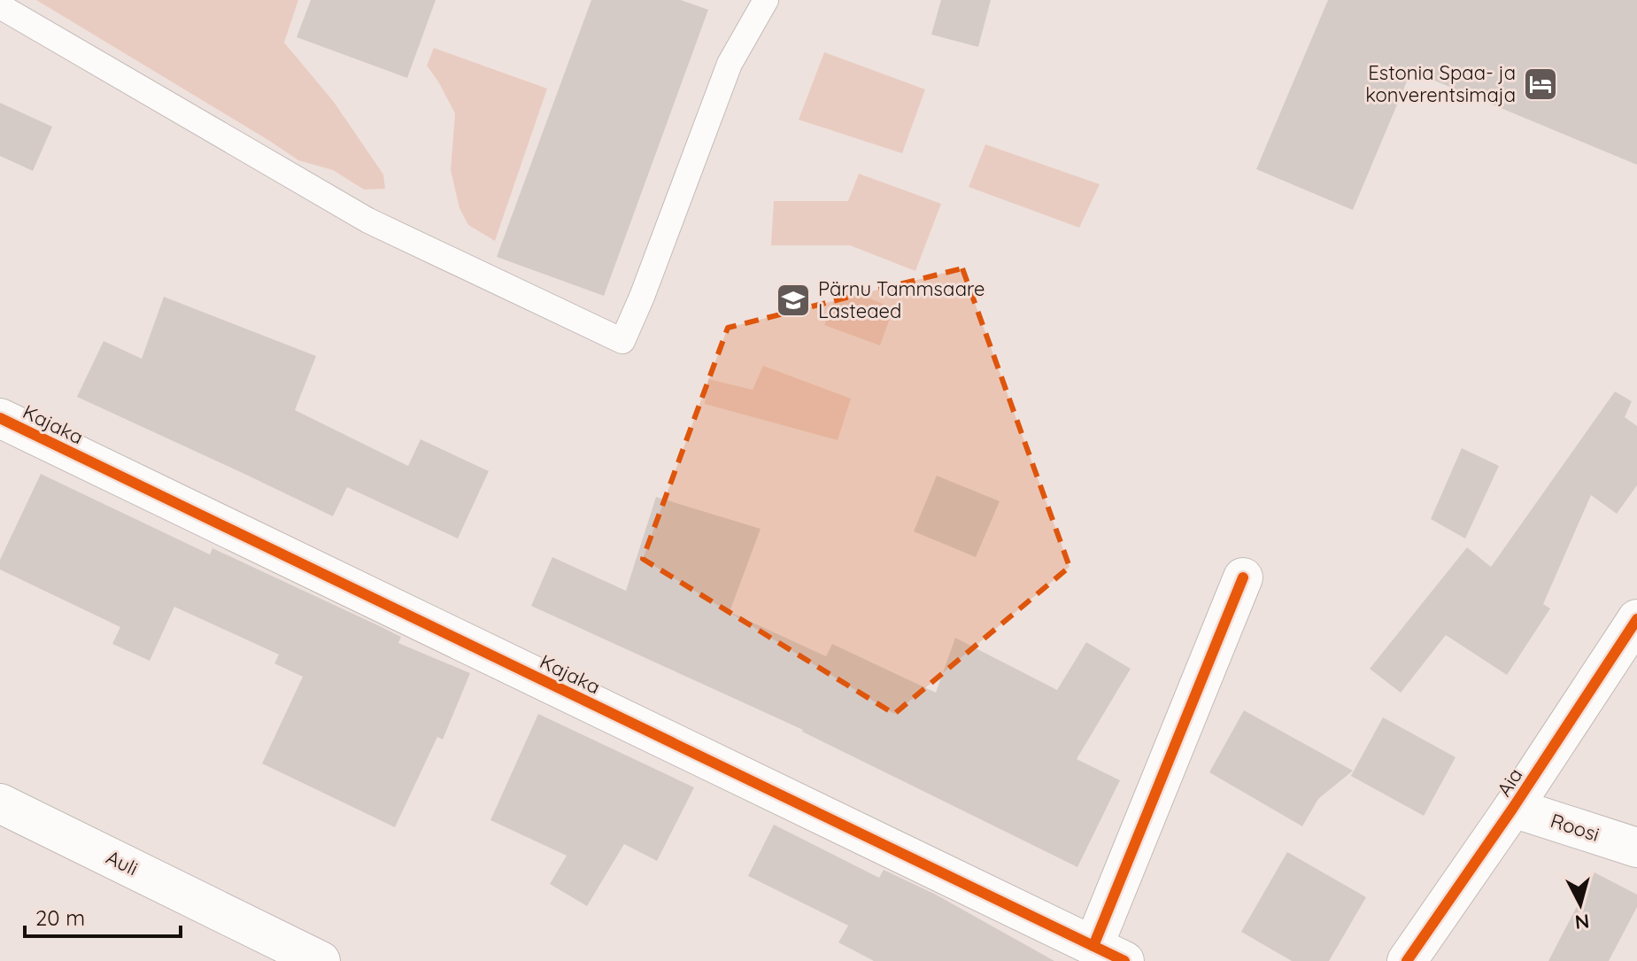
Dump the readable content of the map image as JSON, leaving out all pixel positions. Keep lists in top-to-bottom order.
{
  "streets": {
    "street": [
      "Kajaka",
      "Aia",
      "Roosi",
      "Auli"
    ]
  },
  "crossings": [
    ["Aia", "Roosi"]
  ],
  "places": {
    "hotel": ["Estonia Spaa- ja konverentsimaja"],
    "school or university": ["Pärnu Tammsaare Lasteaed"]
  },
  "scale_bar": "20 m",
  "north": "bottom"
}
